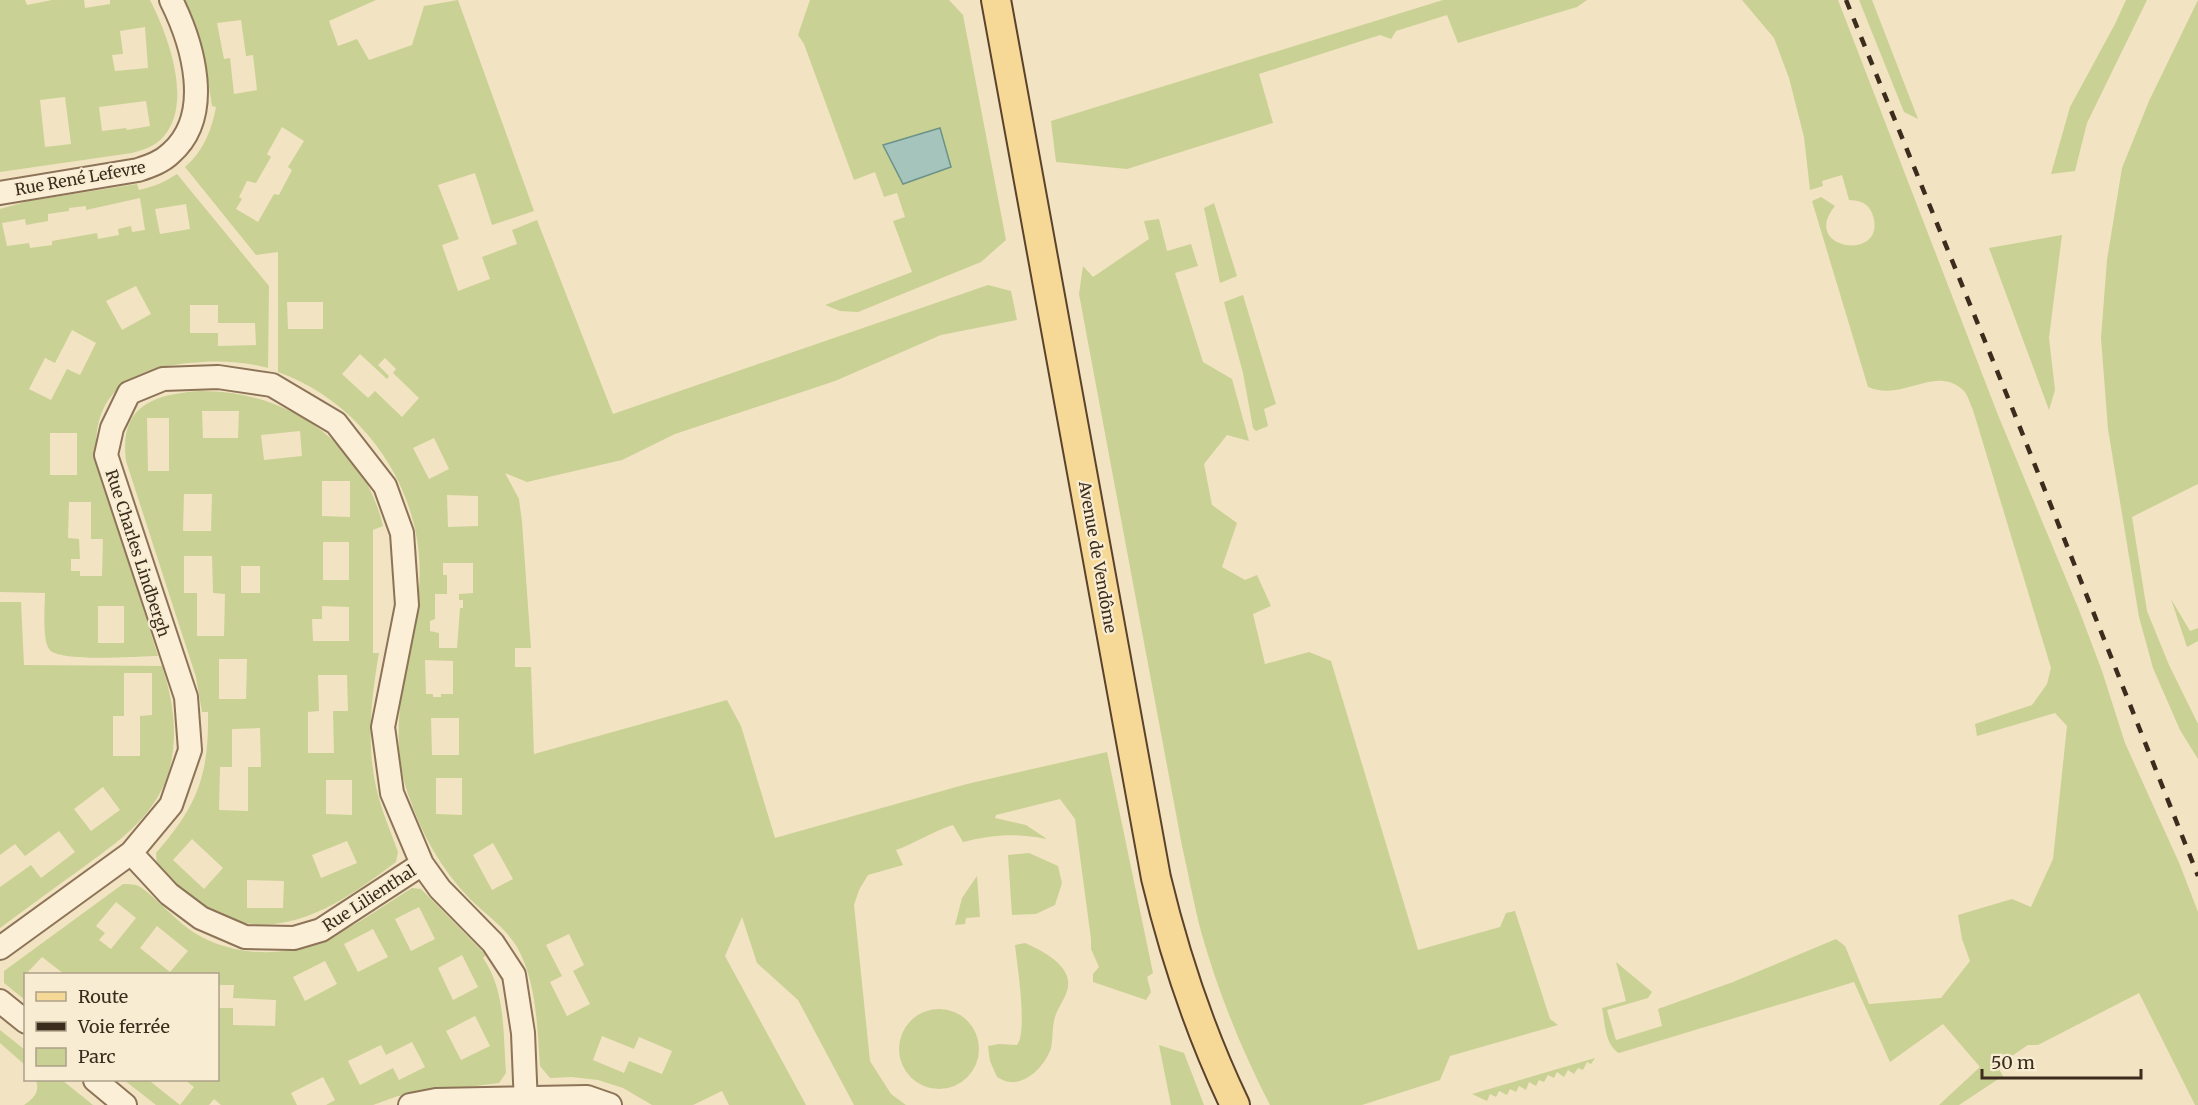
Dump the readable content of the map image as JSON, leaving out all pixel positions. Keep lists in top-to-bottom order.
{
  "streets": {
    "main road": ["Avenue de Vendôme"],
    "street": ["Rue René Lefevre", "Rue Charles Lindbergh", "Rue Lilienthal"]
  },
  "crossings": [
    ["Rue Charles Lindbergh", "Rue Lilienthal"]
  ],
  "legend": ["Route", "Voie ferrée", "Parc"],
  "scale_bar": "50 m"
}
